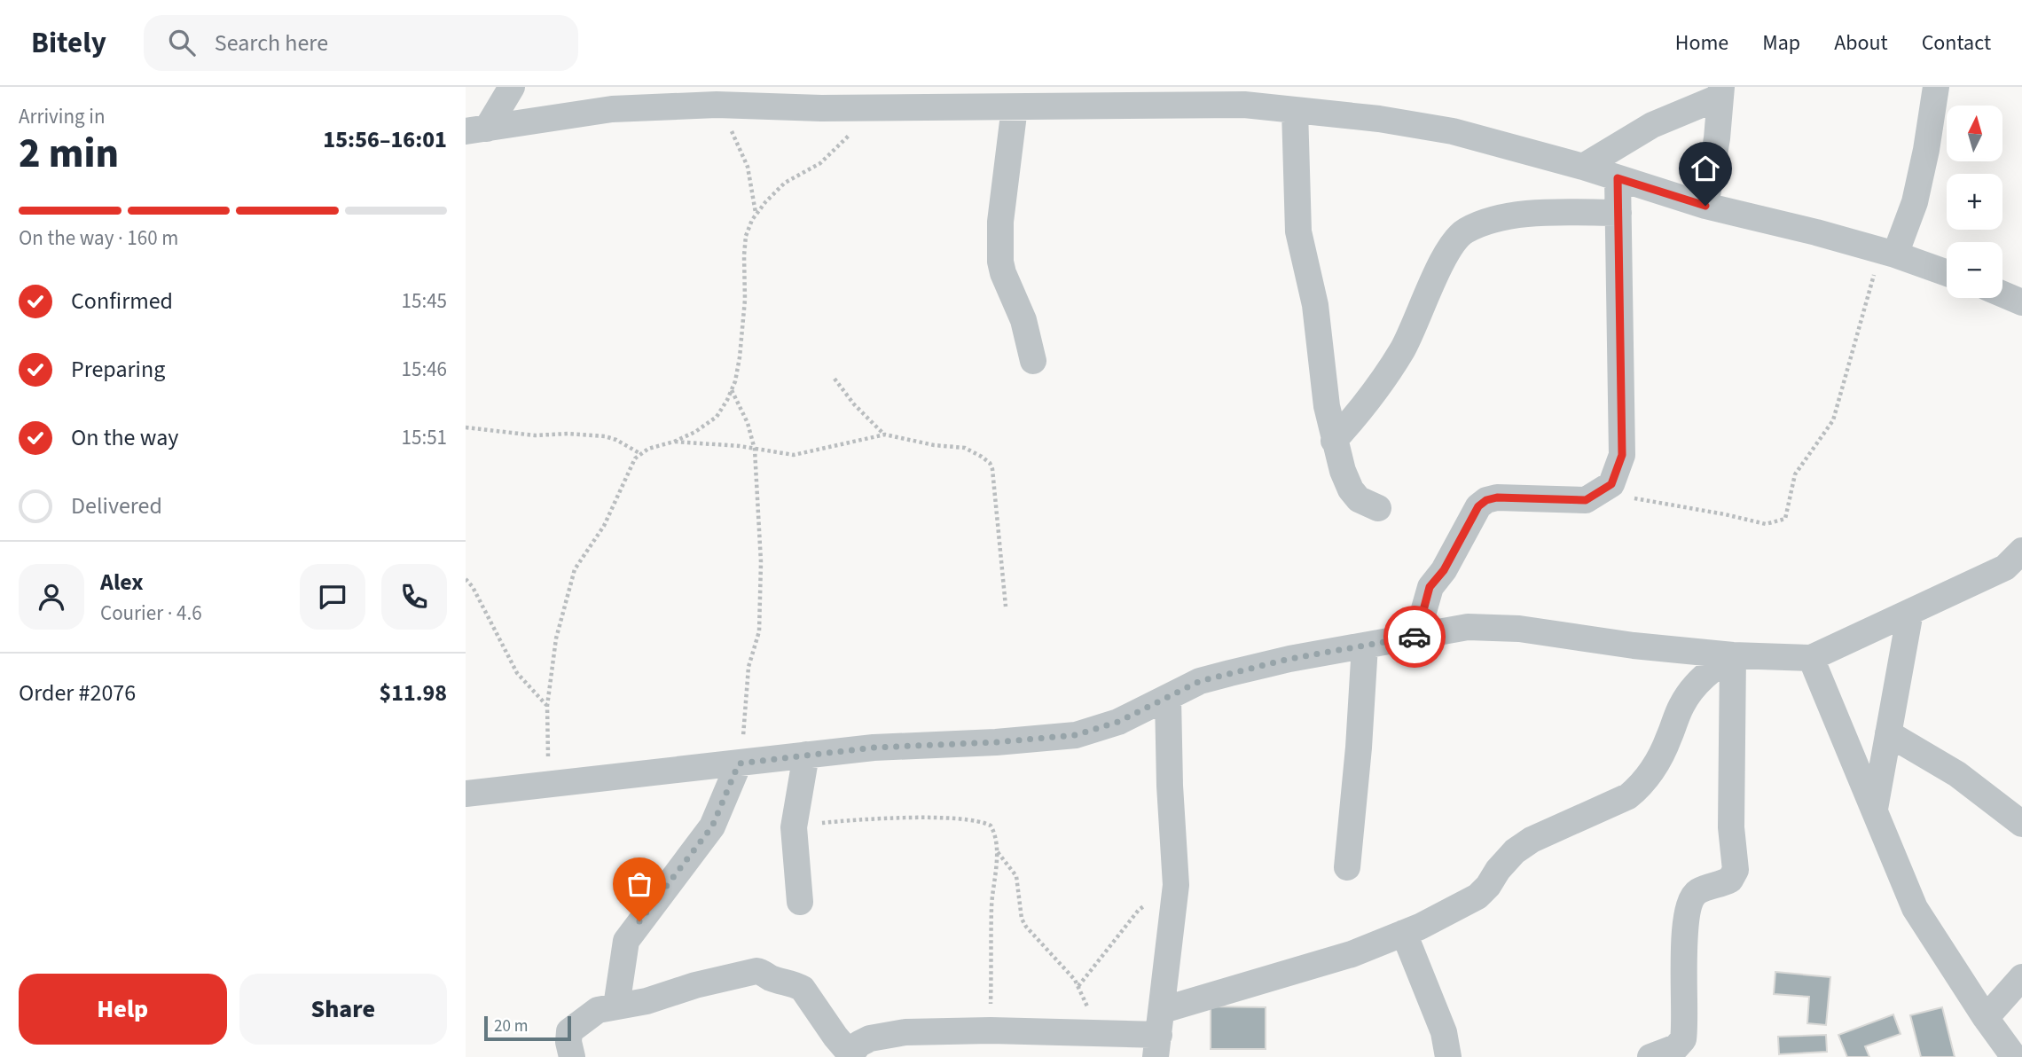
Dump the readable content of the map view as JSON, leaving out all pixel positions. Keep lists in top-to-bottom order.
{
  "scale_bar": "20 m",
  "north": "top",
  "page": {
    "header": "Bitely",
    "search": "Search here",
    "nav": [
      "Home",
      "Map",
      "About",
      "Contact"
    ],
    "heading": ["2 min", "Arriving in", "15:56–16:01"],
    "panel": [
      "Alex",
      "Courier · 4.6",
      "Order #2076",
      "$11.98"
    ],
    "map_buttons": ["+", "−"],
    "bar": "On the way · 160 m",
    "list": [
      ["Confirmed", "15:45"],
      ["Preparing", "15:46"],
      ["On the way", "15:51"],
      "Delivered"
    ],
    "buttons": ["Help", "Share"],
    "scale": "20 m"
  }
}
